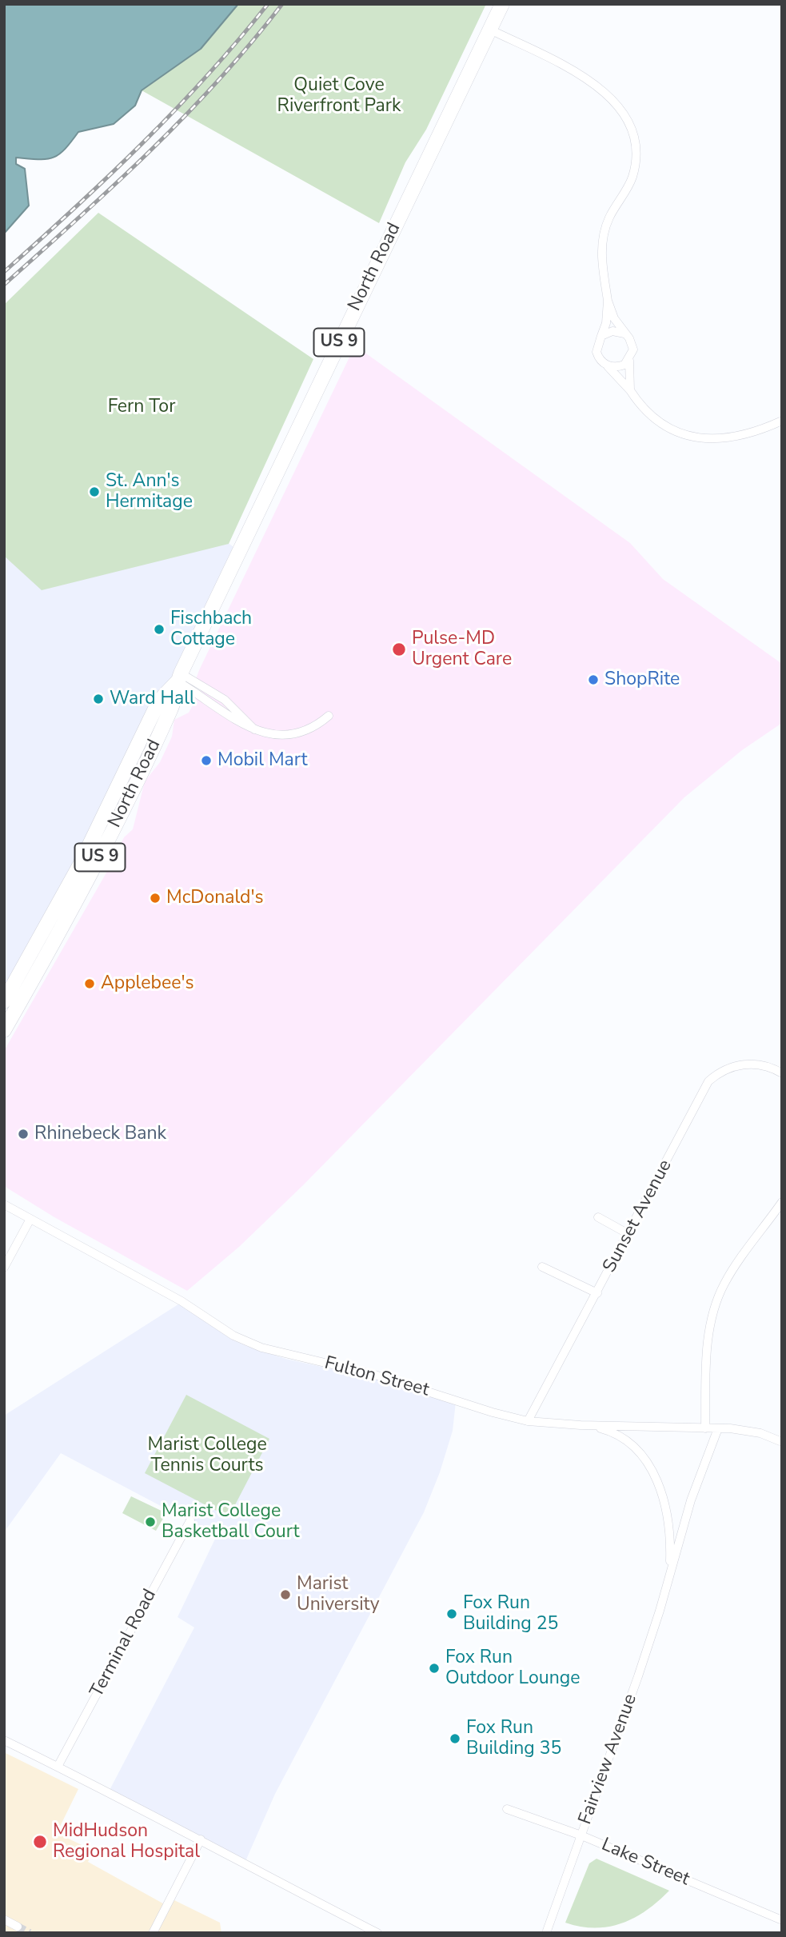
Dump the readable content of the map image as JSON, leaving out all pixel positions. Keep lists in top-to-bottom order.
{
  "streets": {
    "highway": ["North Road", "US 9"],
    "street": [
      "Sunset Avenue",
      "Fulton Street",
      "Terminal Road",
      "Fairview Avenue",
      "Lake Street"
    ]
  },
  "crossings": [
    ["Sunset Avenue", "Fulton Street"],
    ["Fulton Street", "Fairview Avenue"],
    ["Fairview Avenue", "Lake Street"]
  ],
  "parks": ["Quiet Cove Riverfront Park", "Fern Tor", "Marist College Tennis Courts"],
  "places": [
    "St. Ann's Hermitage",
    "Fischbach Cottage",
    "Pulse-MD Urgent Care",
    "ShopRite",
    "Ward Hall",
    "Mobil Mart",
    "McDonald's",
    "Applebee's",
    "Rhinebeck Bank",
    "Marist College Basketball Court",
    "Marist University",
    "Fox Run Building 25",
    "Fox Run Outdoor Lounge",
    "Fox Run Building 35",
    "MidHudson Regional Hospital"
  ]
}
